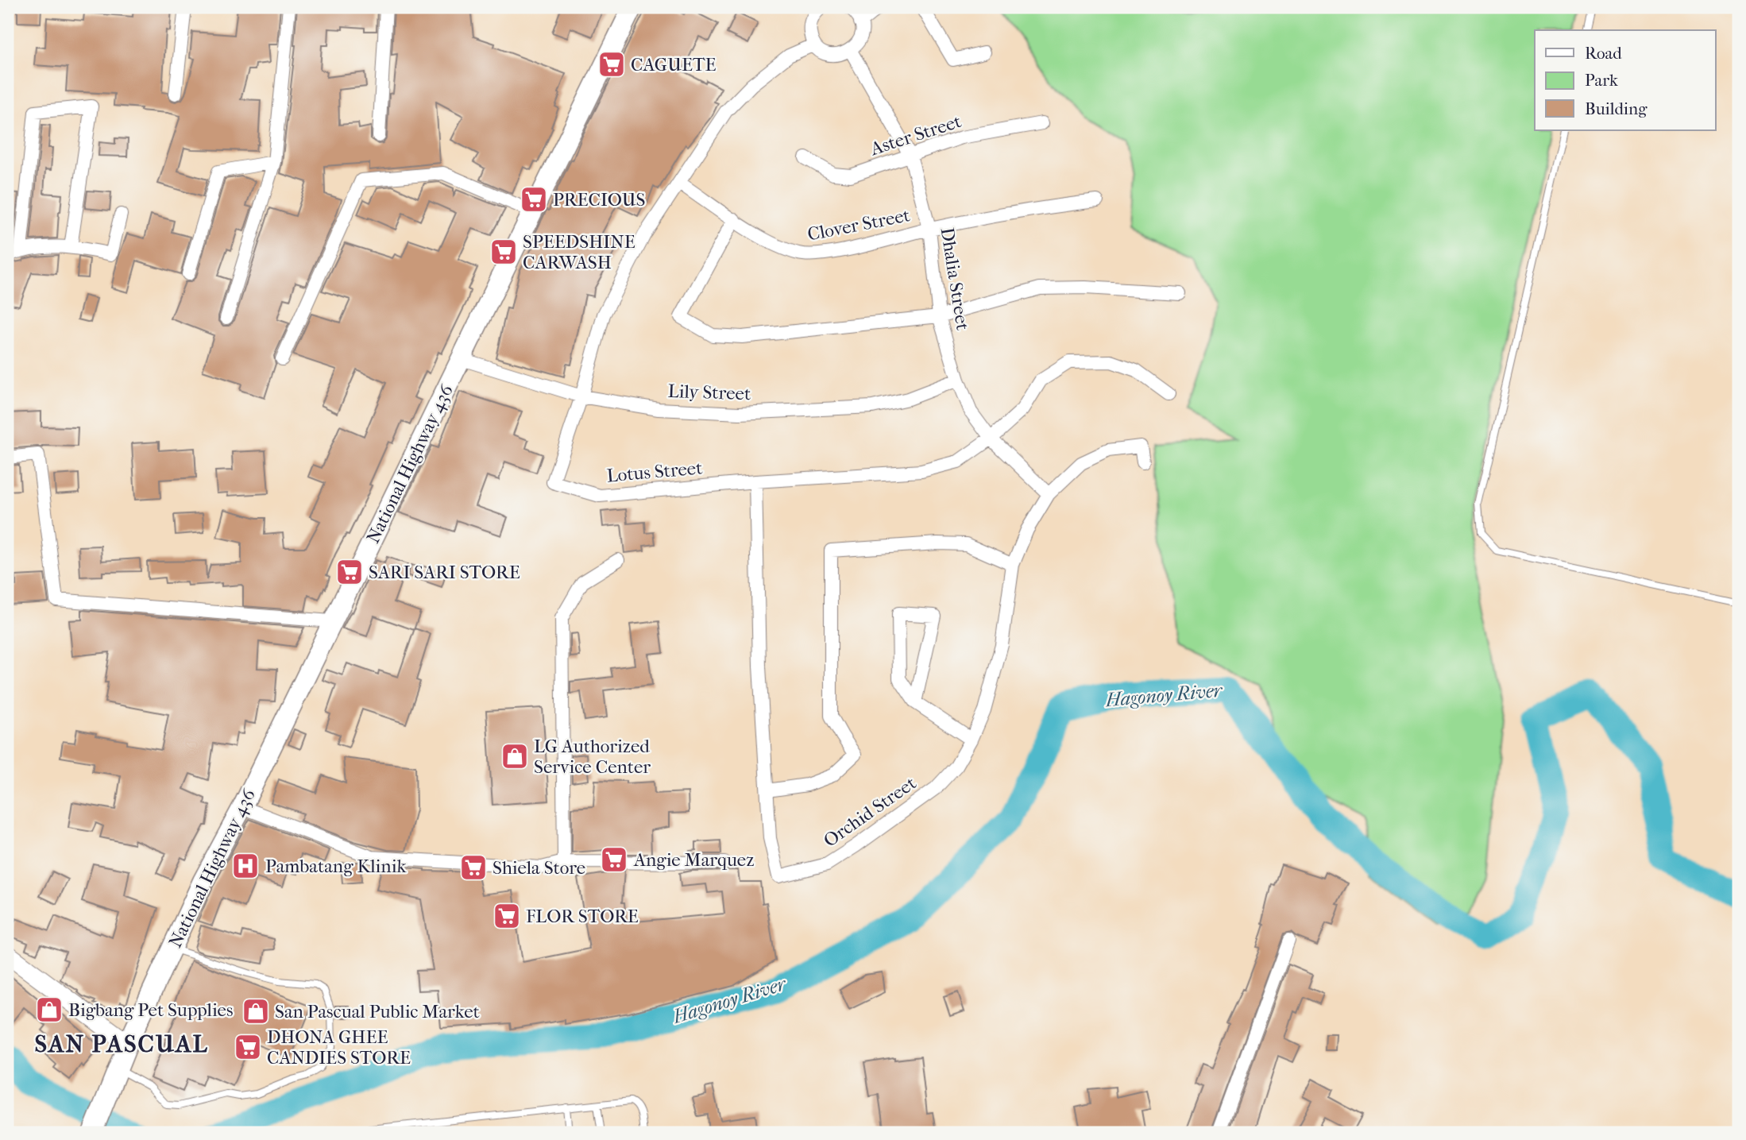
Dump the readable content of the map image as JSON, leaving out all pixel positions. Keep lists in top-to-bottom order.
{
  "streets": {
    "main road": ["National Highway 436"],
    "street": [
      "Aster Street",
      "Clover Street",
      "Dhalia Street",
      "Lily Street",
      "Lotus Street",
      "Orchid Street"
    ]
  },
  "crossings": [
    ["Aster Street", "Dhalia Street"],
    ["Clover Street", "Dhalia Street"],
    ["Clover Street", "Lotus Street"],
    ["Dhalia Street", "Lily Street"],
    ["Dhalia Street", "Lotus Street"],
    ["Dhalia Street", "Orchid Street"],
    ["Lily Street", "National Highway 436"],
    ["Lily Street", "Lotus Street"],
    ["Lotus Street", "Orchid Street"]
  ],
  "districts": ["SAN PASCUAL"],
  "water": ["Hagonoy River"],
  "places": {
    "supermarket": [
      "CAGUETE",
      "PRECIOUS",
      "SPEEDSHINE CARWASH",
      "SARI SARI STORE",
      "Angie Marquez",
      "Shiela Store",
      "FLOR STORE",
      "DHONA GHEE CANDIES STORE"
    ],
    "shop": ["LG Authorized Service Center", "Bigbang Pet Supplies", "San Pascual Public Market"],
    "hospital": ["Pambatang Klinik"]
  },
  "legend": ["Road", "Park", "Building"]
}
